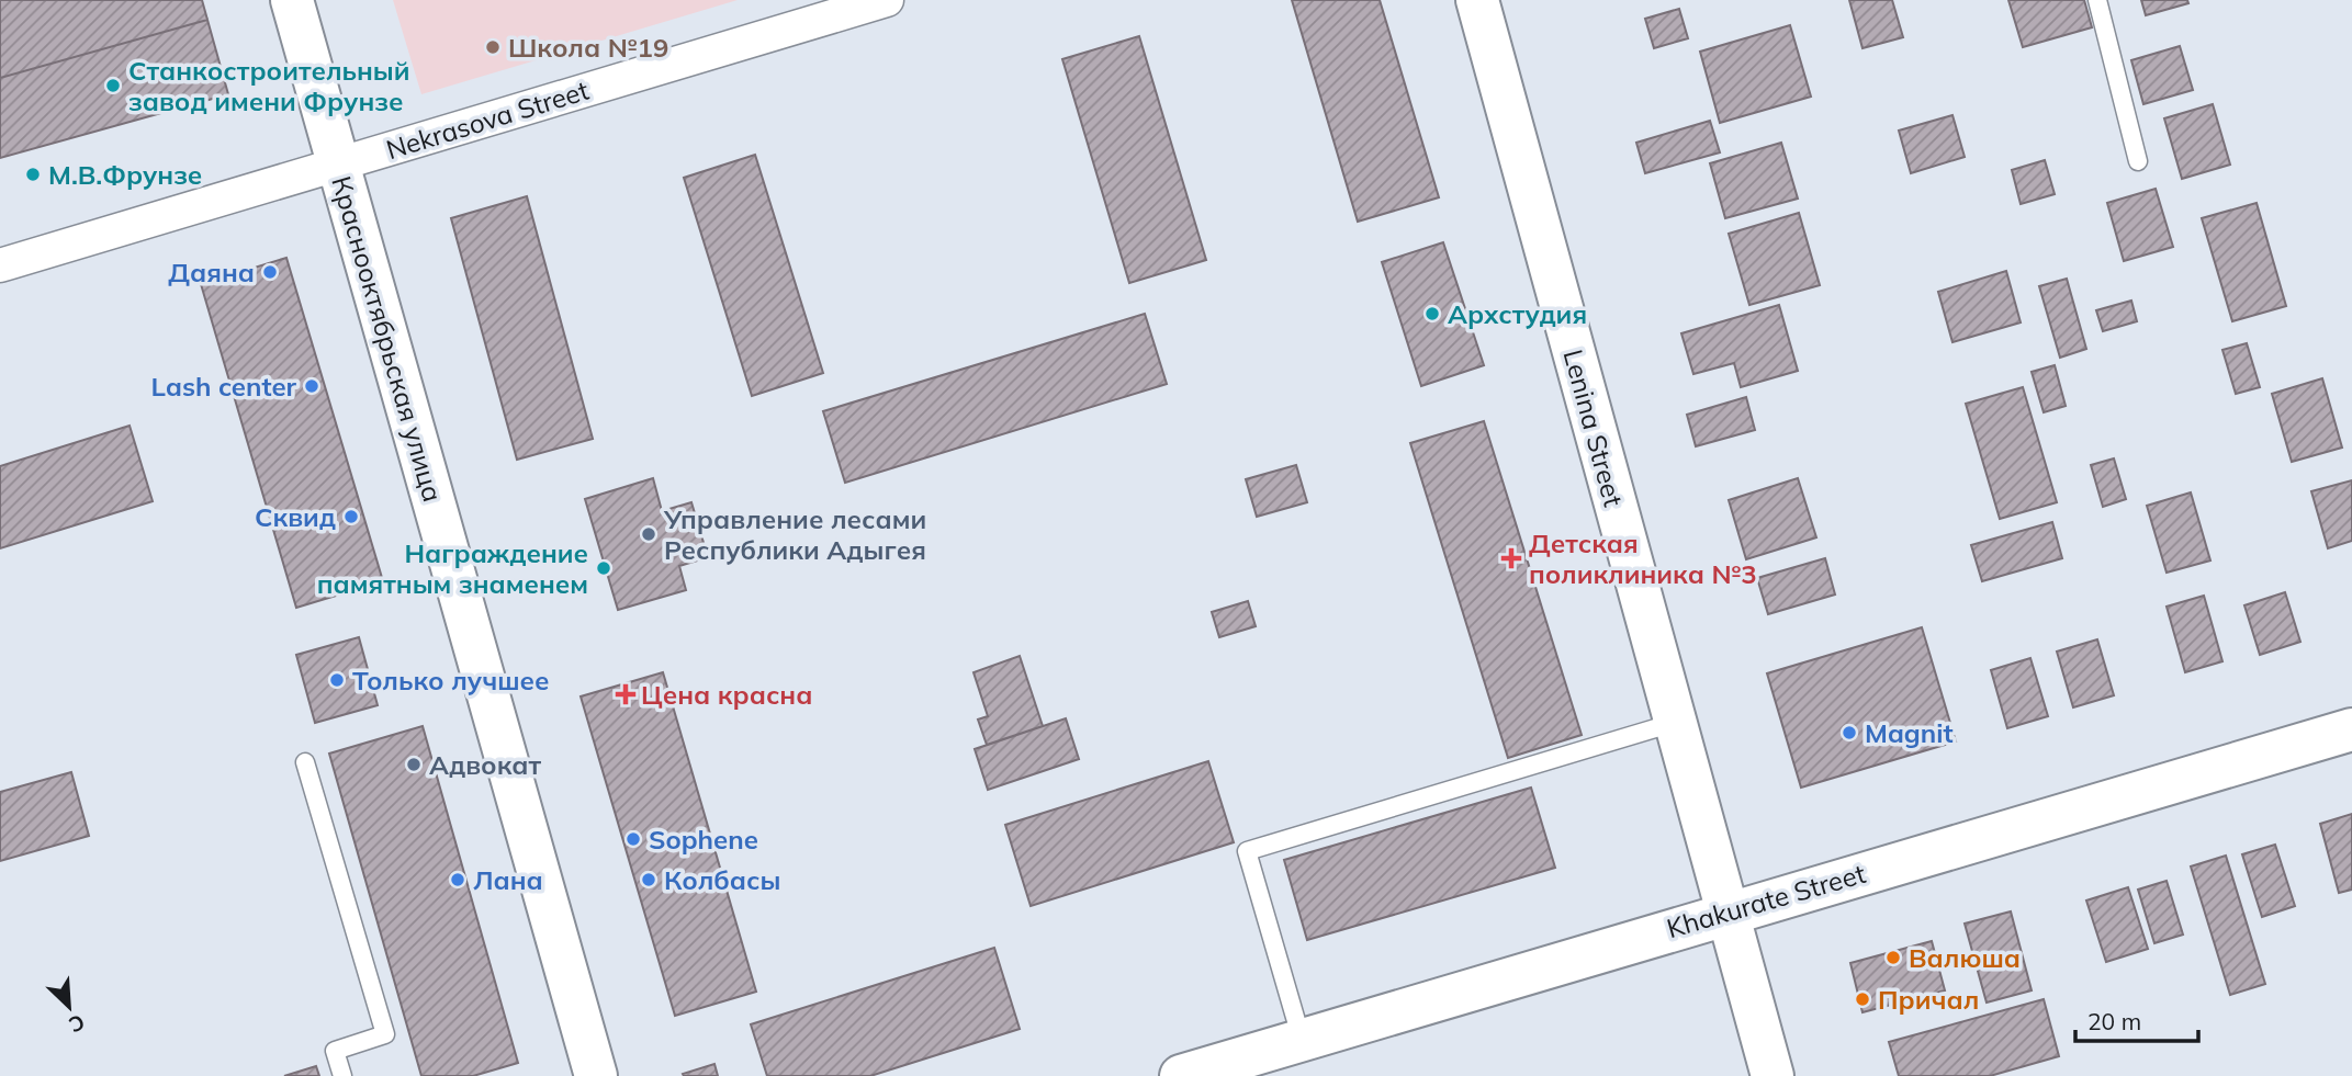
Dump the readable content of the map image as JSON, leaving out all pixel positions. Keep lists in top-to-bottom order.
{
  "streets": {
    "street": [
      "Nekrasova Street",
      "Краснооктябрьская улица",
      "Lenina Street",
      "Khakurate Street"
    ]
  },
  "crossings": [
    ["Nekrasova Street", "Краснооктябрьская улица"],
    ["Lenina Street", "Khakurate Street"]
  ],
  "places": {
    "other": [
      "Школа №19",
      "Станкостроительный завод имени Фрунзе",
      "М.В.Фрунзе",
      "Даяна",
      "Архстудия",
      "Lash center",
      "Сквид",
      "Управление лесами Республики Адыгея",
      "Награждение памятным знаменем",
      "Только лучшее",
      "Magnit",
      "Адвокат",
      "Sophene",
      "Лана",
      "Колбасы",
      "Валюша",
      "Причал"
    ],
    "health": ["Детская поликлиника №3", "Цена красна"]
  },
  "scale_bar": "20 m",
  "north": "bottom right"
}
